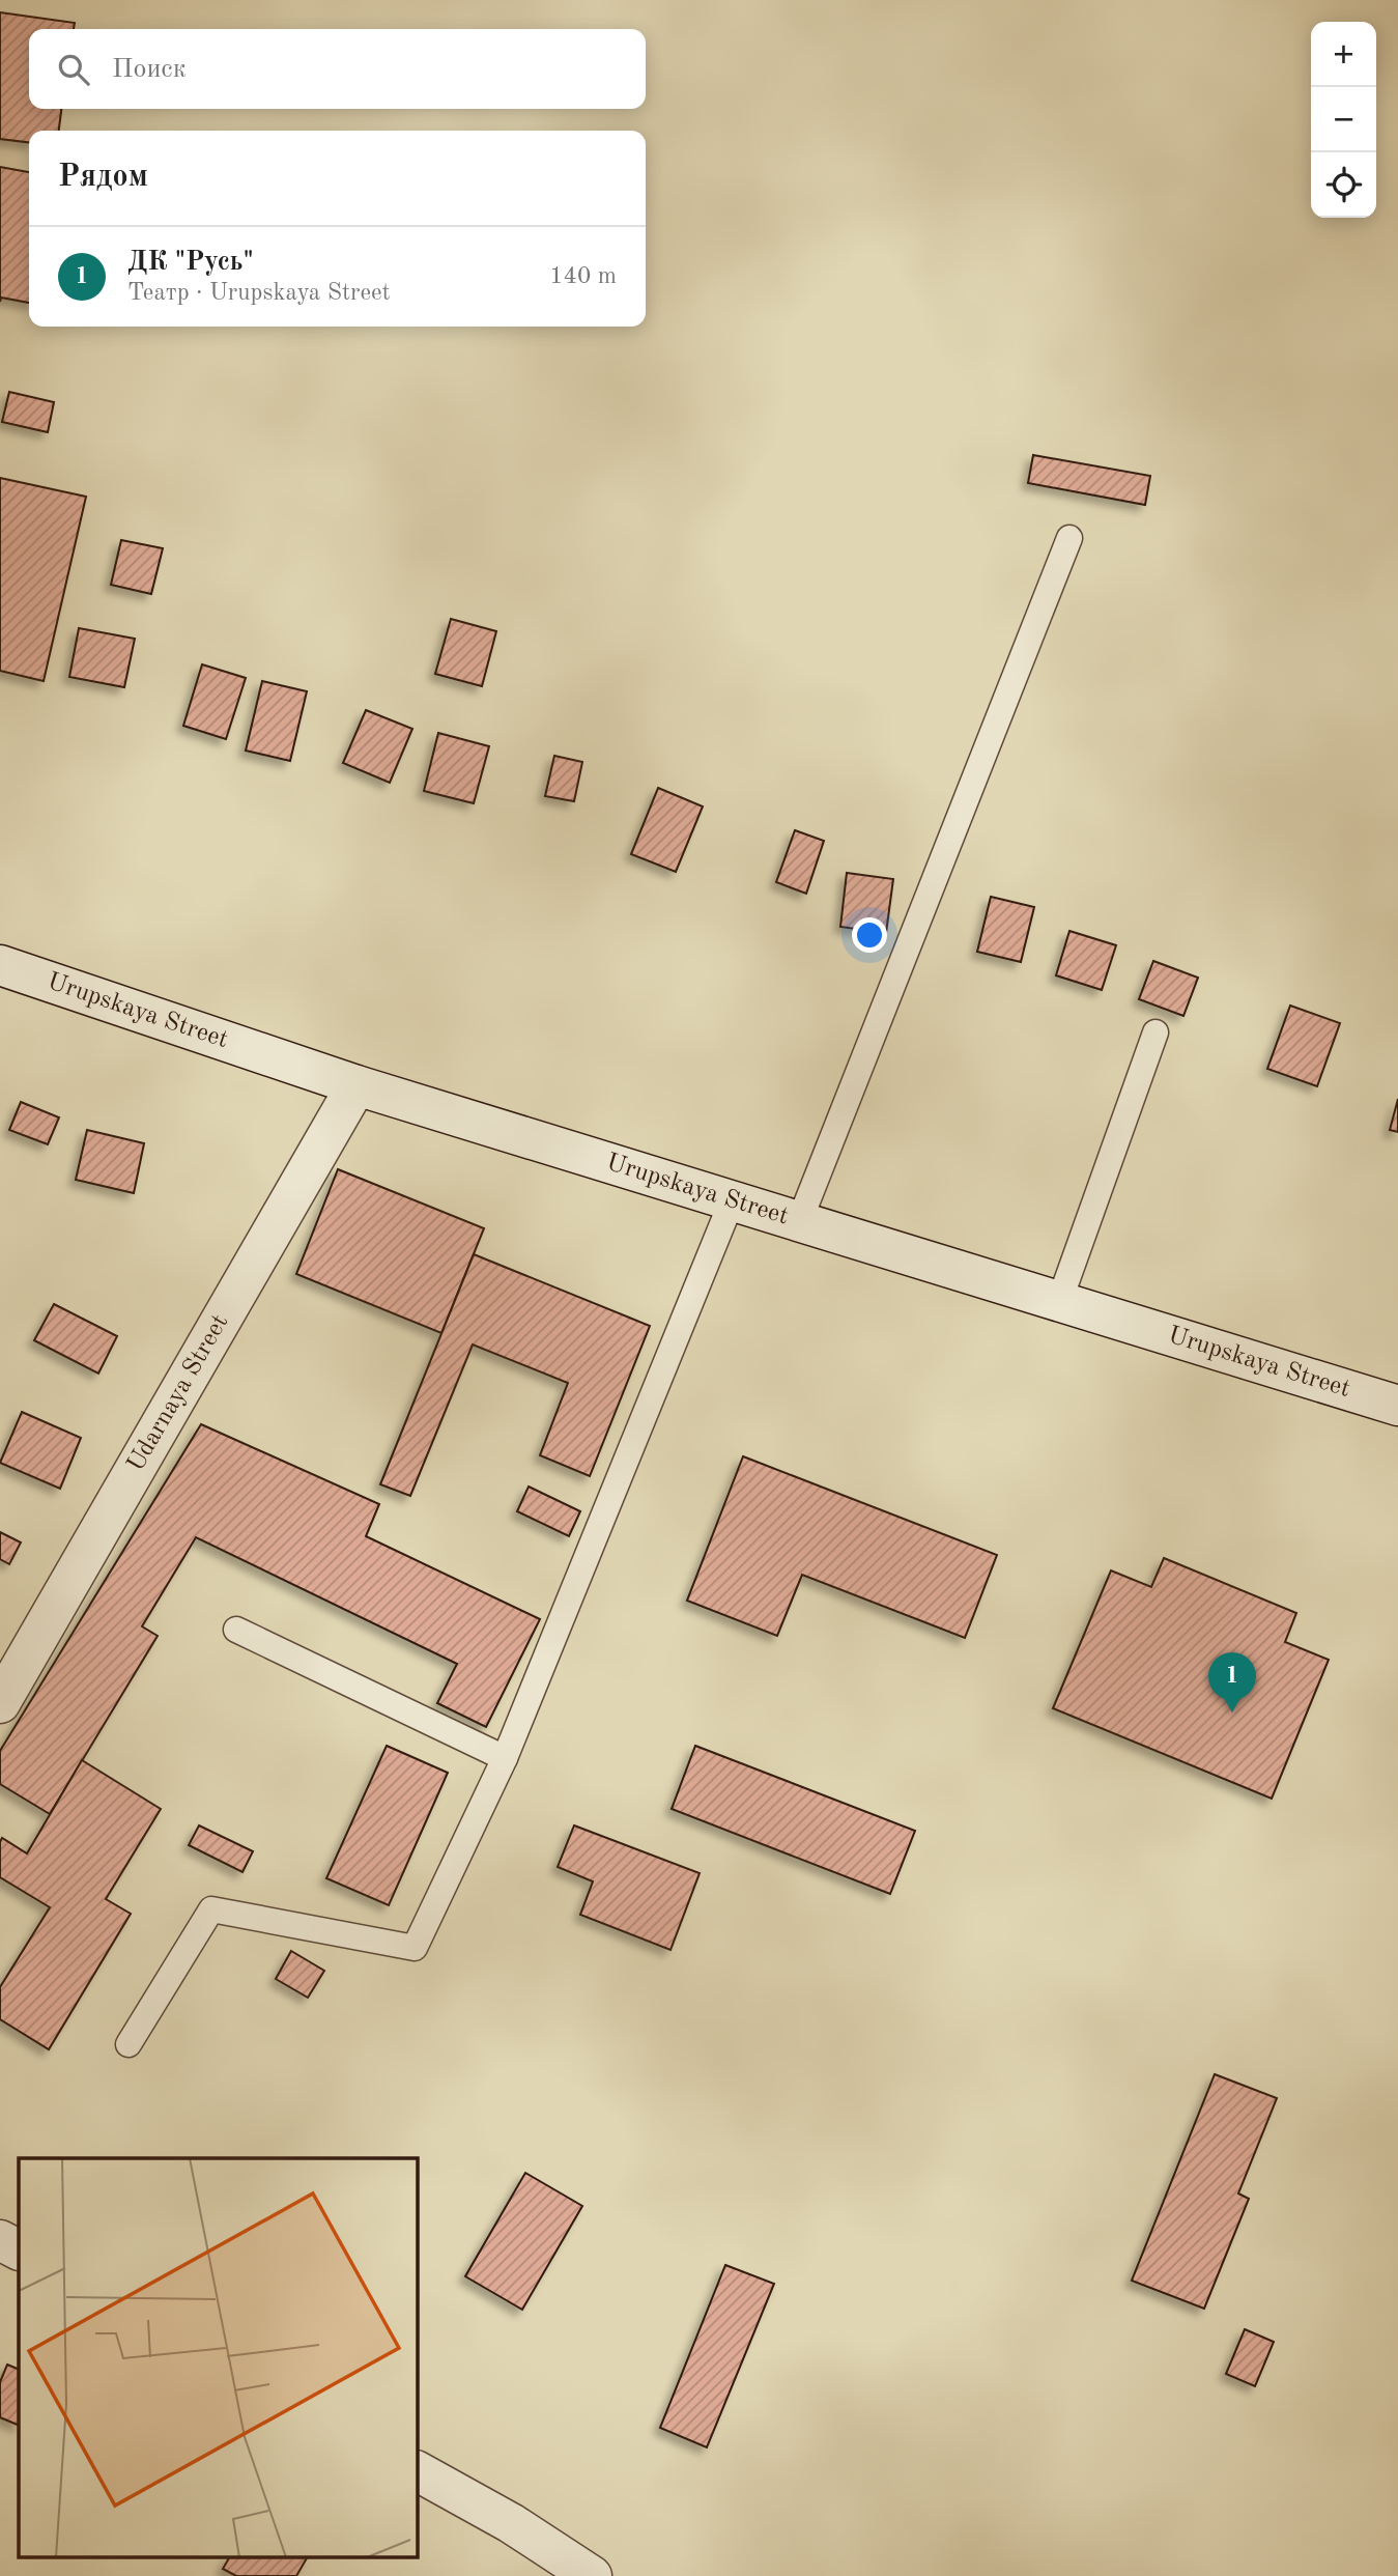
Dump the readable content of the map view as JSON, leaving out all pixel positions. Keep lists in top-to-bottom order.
{
  "streets": {
    "street": ["Urupskaya Street", "Udarnaya Street"]
  },
  "crossings": [
    ["Urupskaya Street", "Udarnaya Street"]
  ],
  "page": {
    "map_buttons": ["+", "−"],
    "search": "Поиск",
    "heading": "Рядом",
    "list": [
      {
        "mark": "1",
        "name": "ДК \"Русь\"",
        "note": "Театр · Urupskaya Street",
        "value": "140 m"
      }
    ],
    "pins": "1"
  }
}
